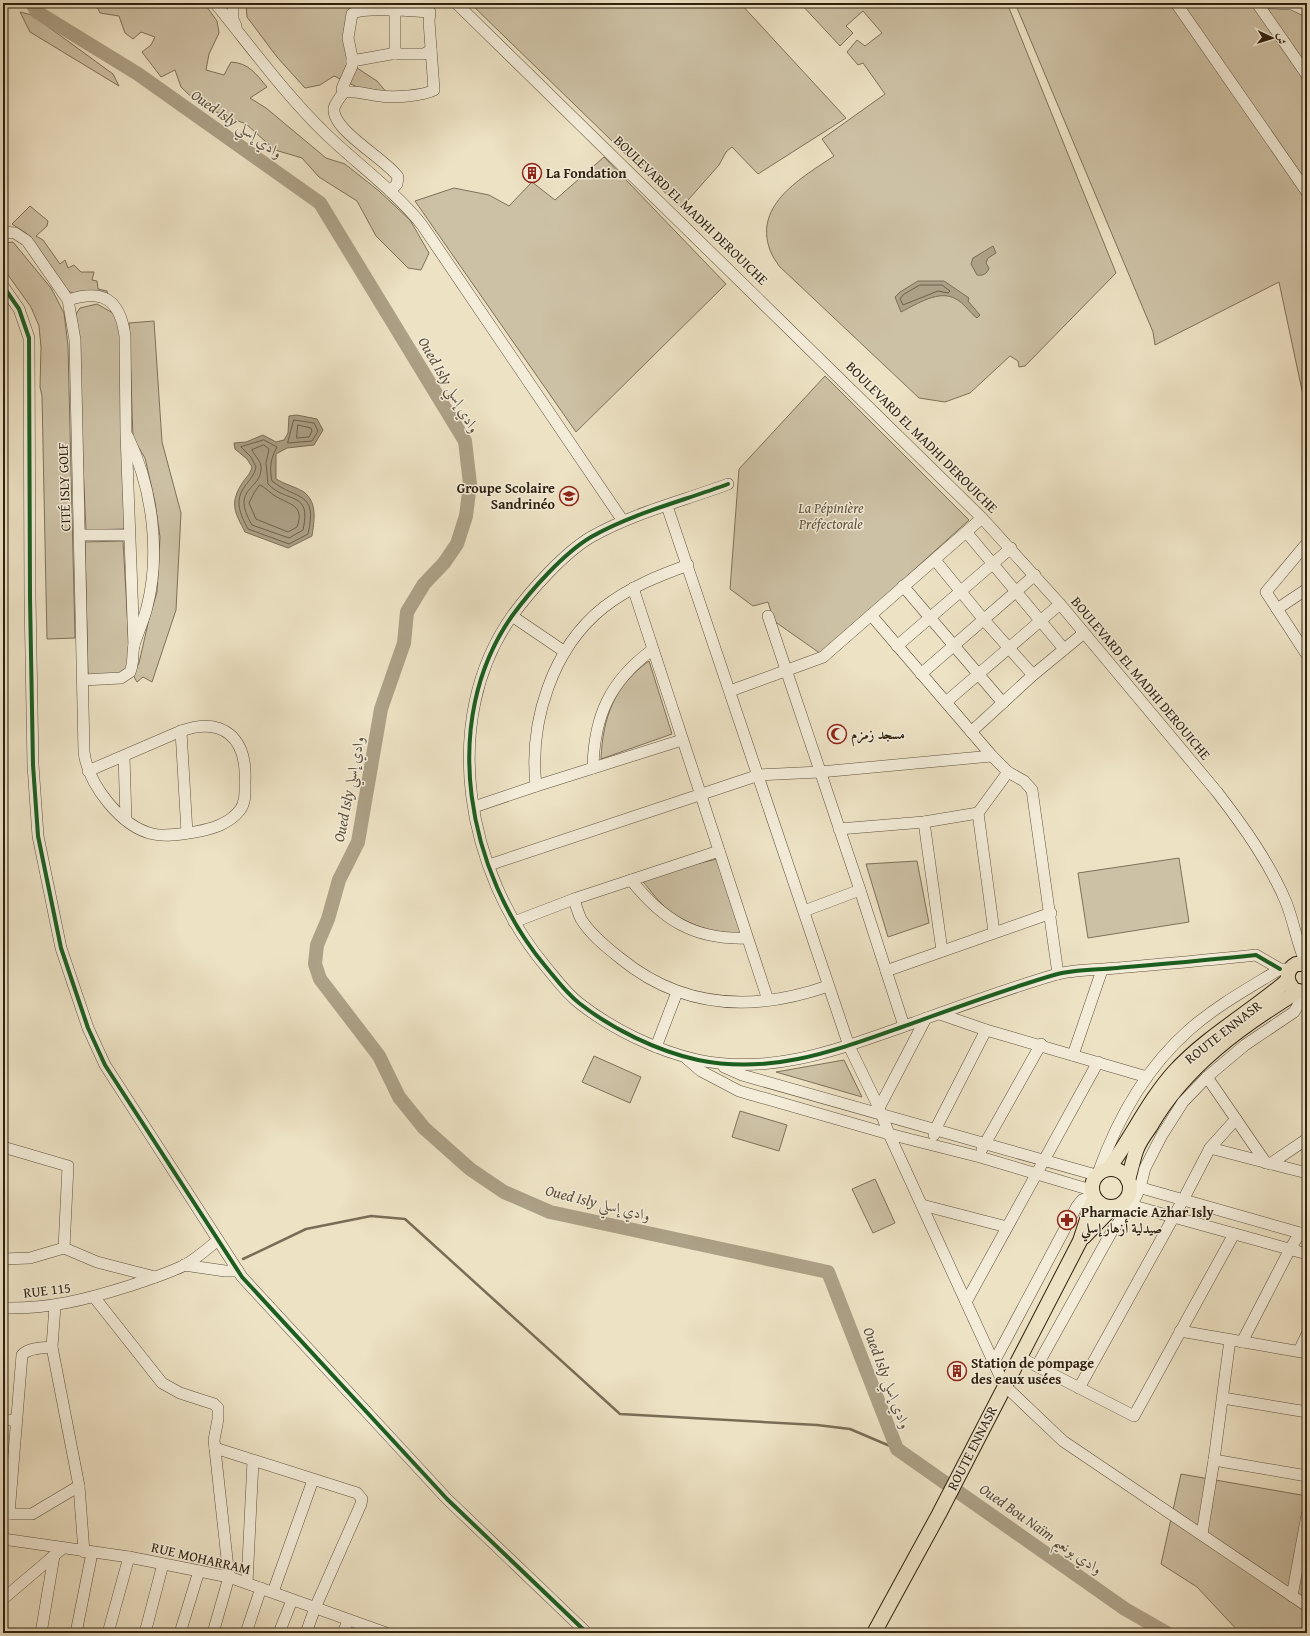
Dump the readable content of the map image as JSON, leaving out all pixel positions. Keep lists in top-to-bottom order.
{
  "streets": {
    "main road": ["ROUTE ENNASR"],
    "street": [
      "BOULEVARD EL MADHI DEROUICHE",
      "CITÉ ISLY GOLF",
      "RUE 115",
      "RUE MOHARRAM"
    ]
  },
  "crossings": [
    ["BOULEVARD EL MADHI DEROUICHE", "ROUTE ENNASR"]
  ],
  "water": ["Oued Isly وادي إسلي", "Oued Bou Naïm وادي بونعيم"],
  "parks": ["La Pépinière Préfectorale"],
  "places": {
    "building": ["La Fondation", "Station de pompage des eaux usées"],
    "school or university": ["Groupe Scolaire Sandrinéo"],
    "mosque": ["مسجد زمزم"],
    "pharmacy": ["Pharmacie Azhar Isly صيدلية أزهار إسلي"]
  },
  "north": "right"
}
